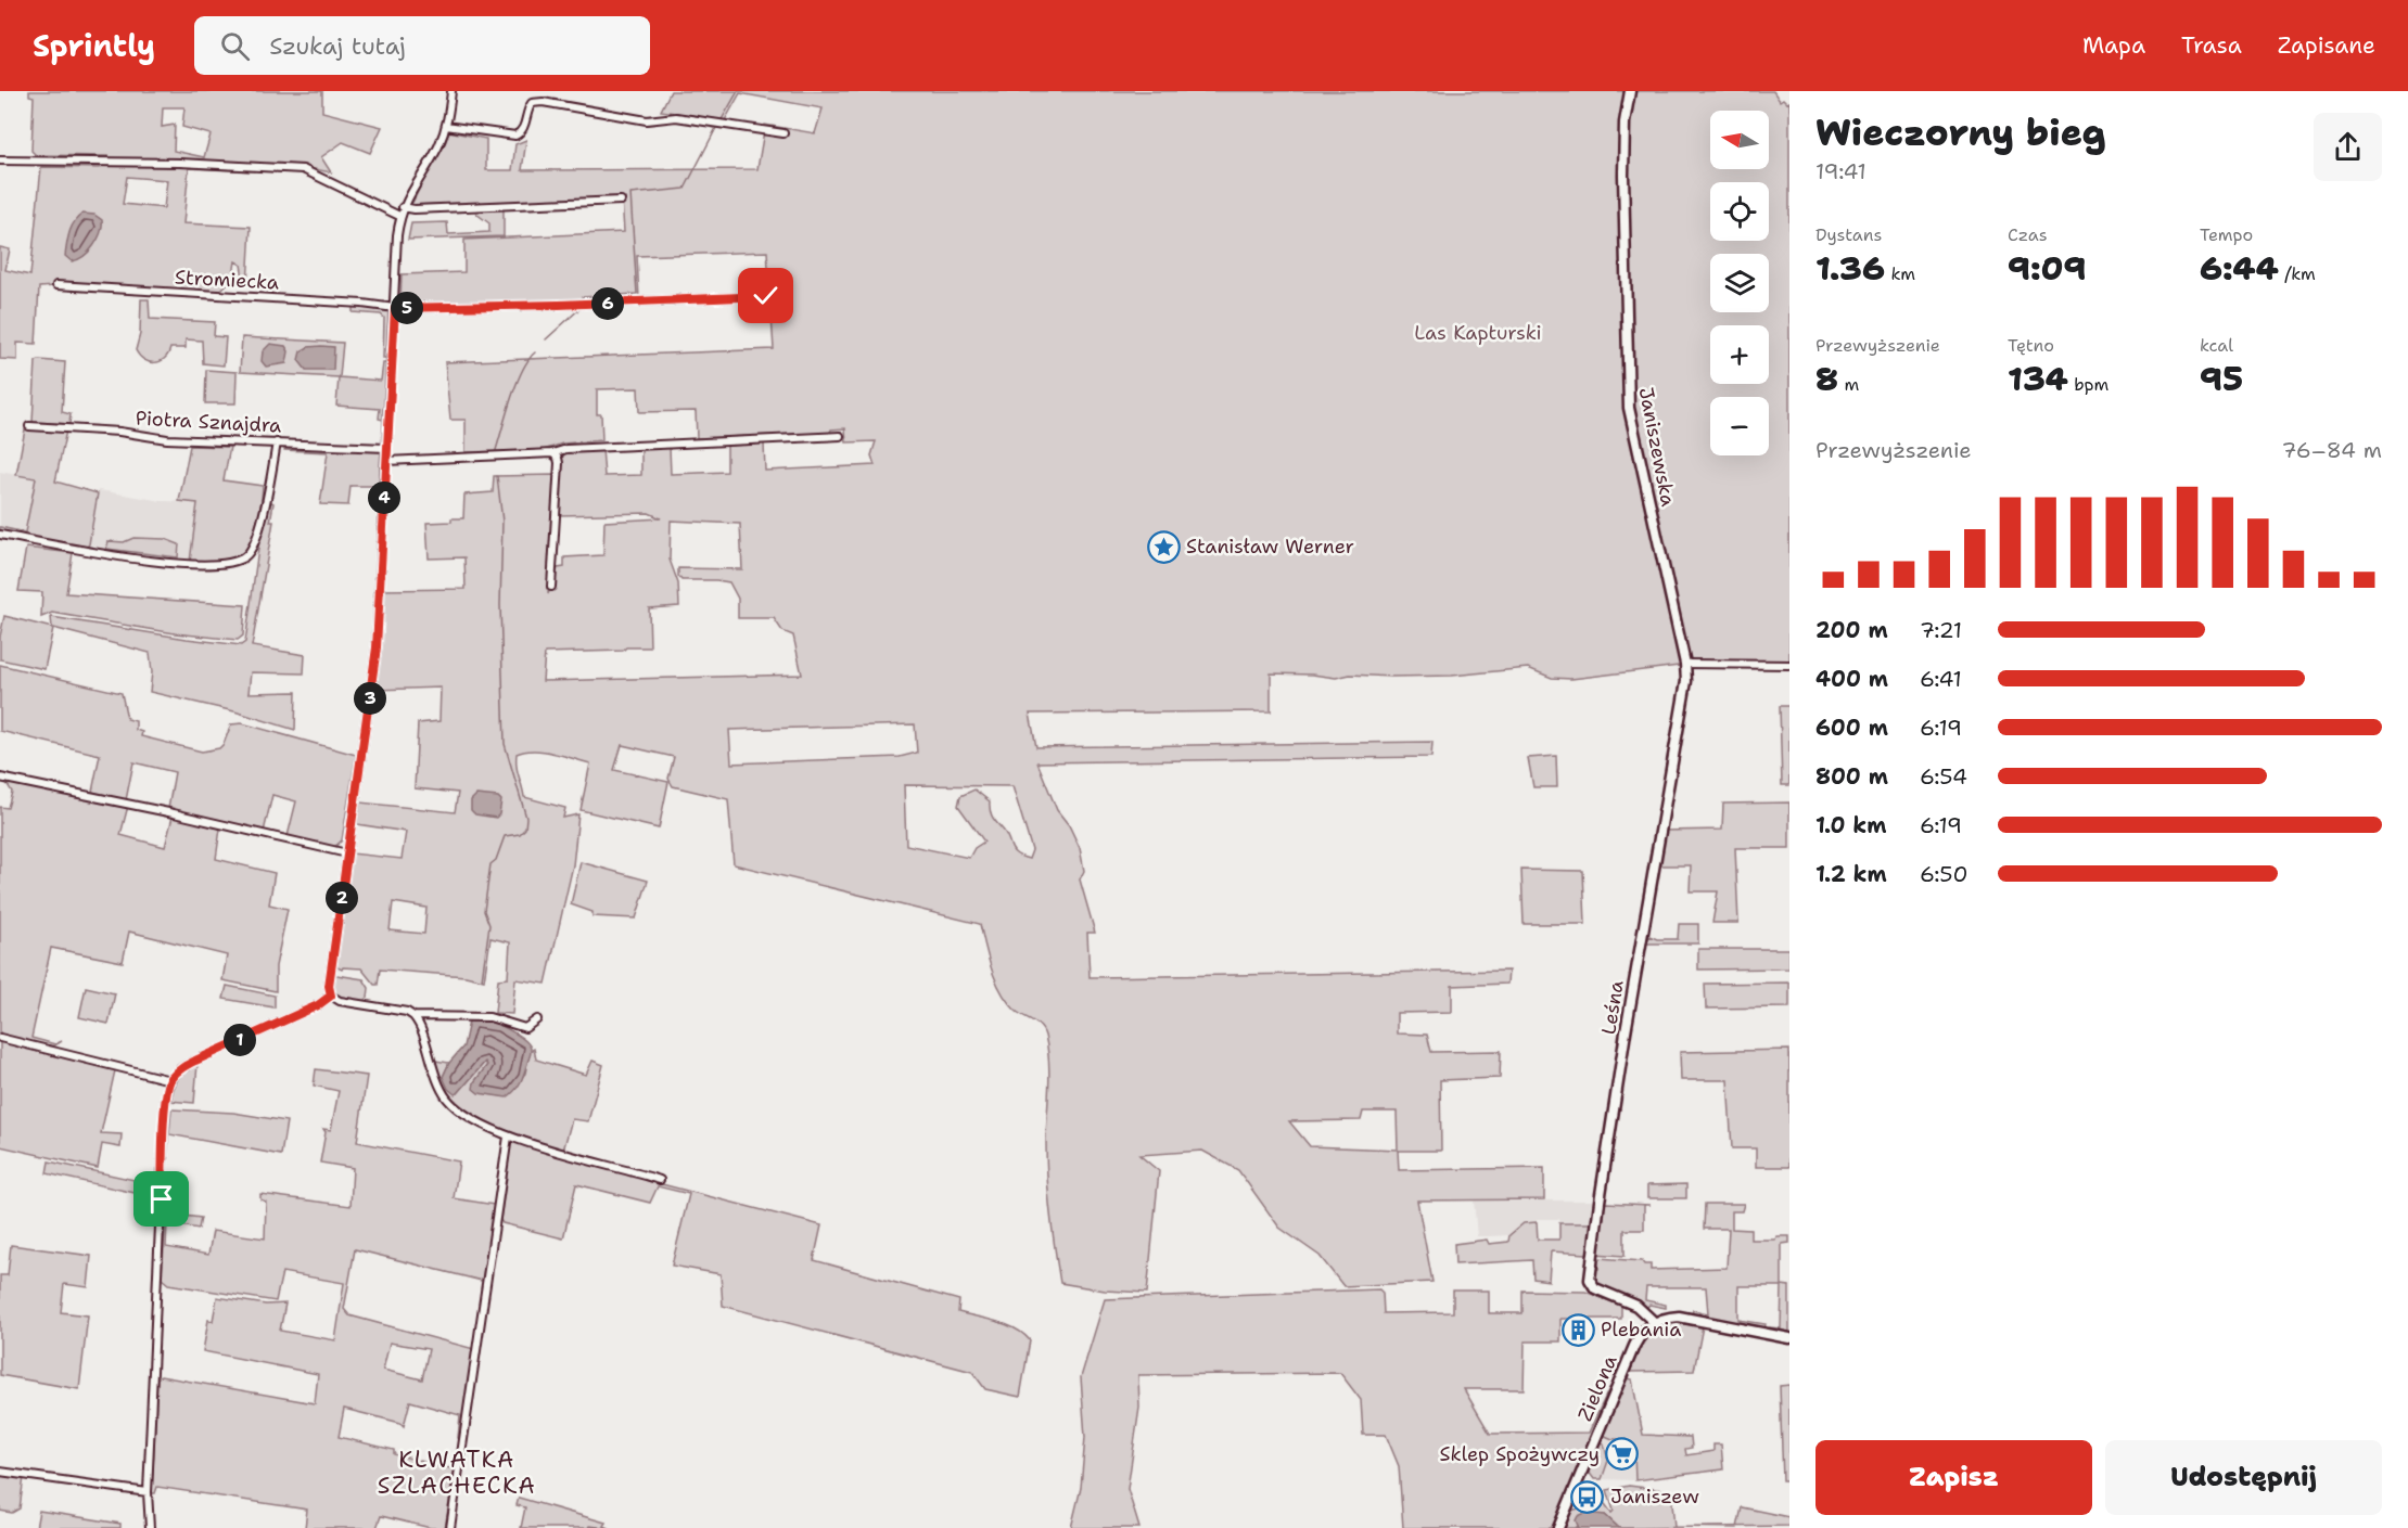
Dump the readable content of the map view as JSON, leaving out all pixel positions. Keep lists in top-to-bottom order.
{
  "streets": {
    "street": [
      "Stromiecka",
      "Piotra Sznajdra",
      "Janiszewska",
      "Leśna",
      "Zielona"
    ]
  },
  "crossings": [
    ["Janiszewska", "Leśna"],
    ["Leśna", "Zielona"]
  ],
  "districts": ["KLWATKA SZLACHECKA"],
  "parks": ["Las Kapturski"],
  "places": {
    "place": ["Stanisław Werner"],
    "building": ["Plebania"],
    "supermarket": ["Sklep Spożywczy"],
    "bus stop": ["Janiszew"]
  },
  "north": "left",
  "page": {
    "header": "Sprintly",
    "search": "Szukaj tutaj",
    "nav": ["Mapa", "Trasa", "Zapisane"],
    "heading": ["Wieczorny bieg", "19:41"],
    "map_buttons": ["+", "−"],
    "stats": [
      ["Dystans", "1.36 km"],
      ["Czas", "9:09"],
      ["Tempo", "6:44 /km"],
      ["Przewyższenie", "8 m"],
      ["Tętno", "134 bpm"],
      ["kcal", "95"]
    ],
    "pins": [
      "6",
      "5",
      "4",
      "3",
      "2",
      "1"
    ],
    "chart": ["Przewyższenie", "76–84 m"],
    "list": [
      {
        "name": "200 m",
        "note": "7:21"
      },
      {
        "name": "400 m",
        "note": "6:41"
      },
      {
        "name": "600 m",
        "note": "6:19"
      },
      {
        "name": "800 m",
        "note": "6:54"
      },
      {
        "name": "1.0 km",
        "note": "6:19"
      },
      {
        "name": "1.2 km",
        "note": "6:50"
      }
    ],
    "buttons": ["Zapisz", "Udostępnij"]
  }
}
